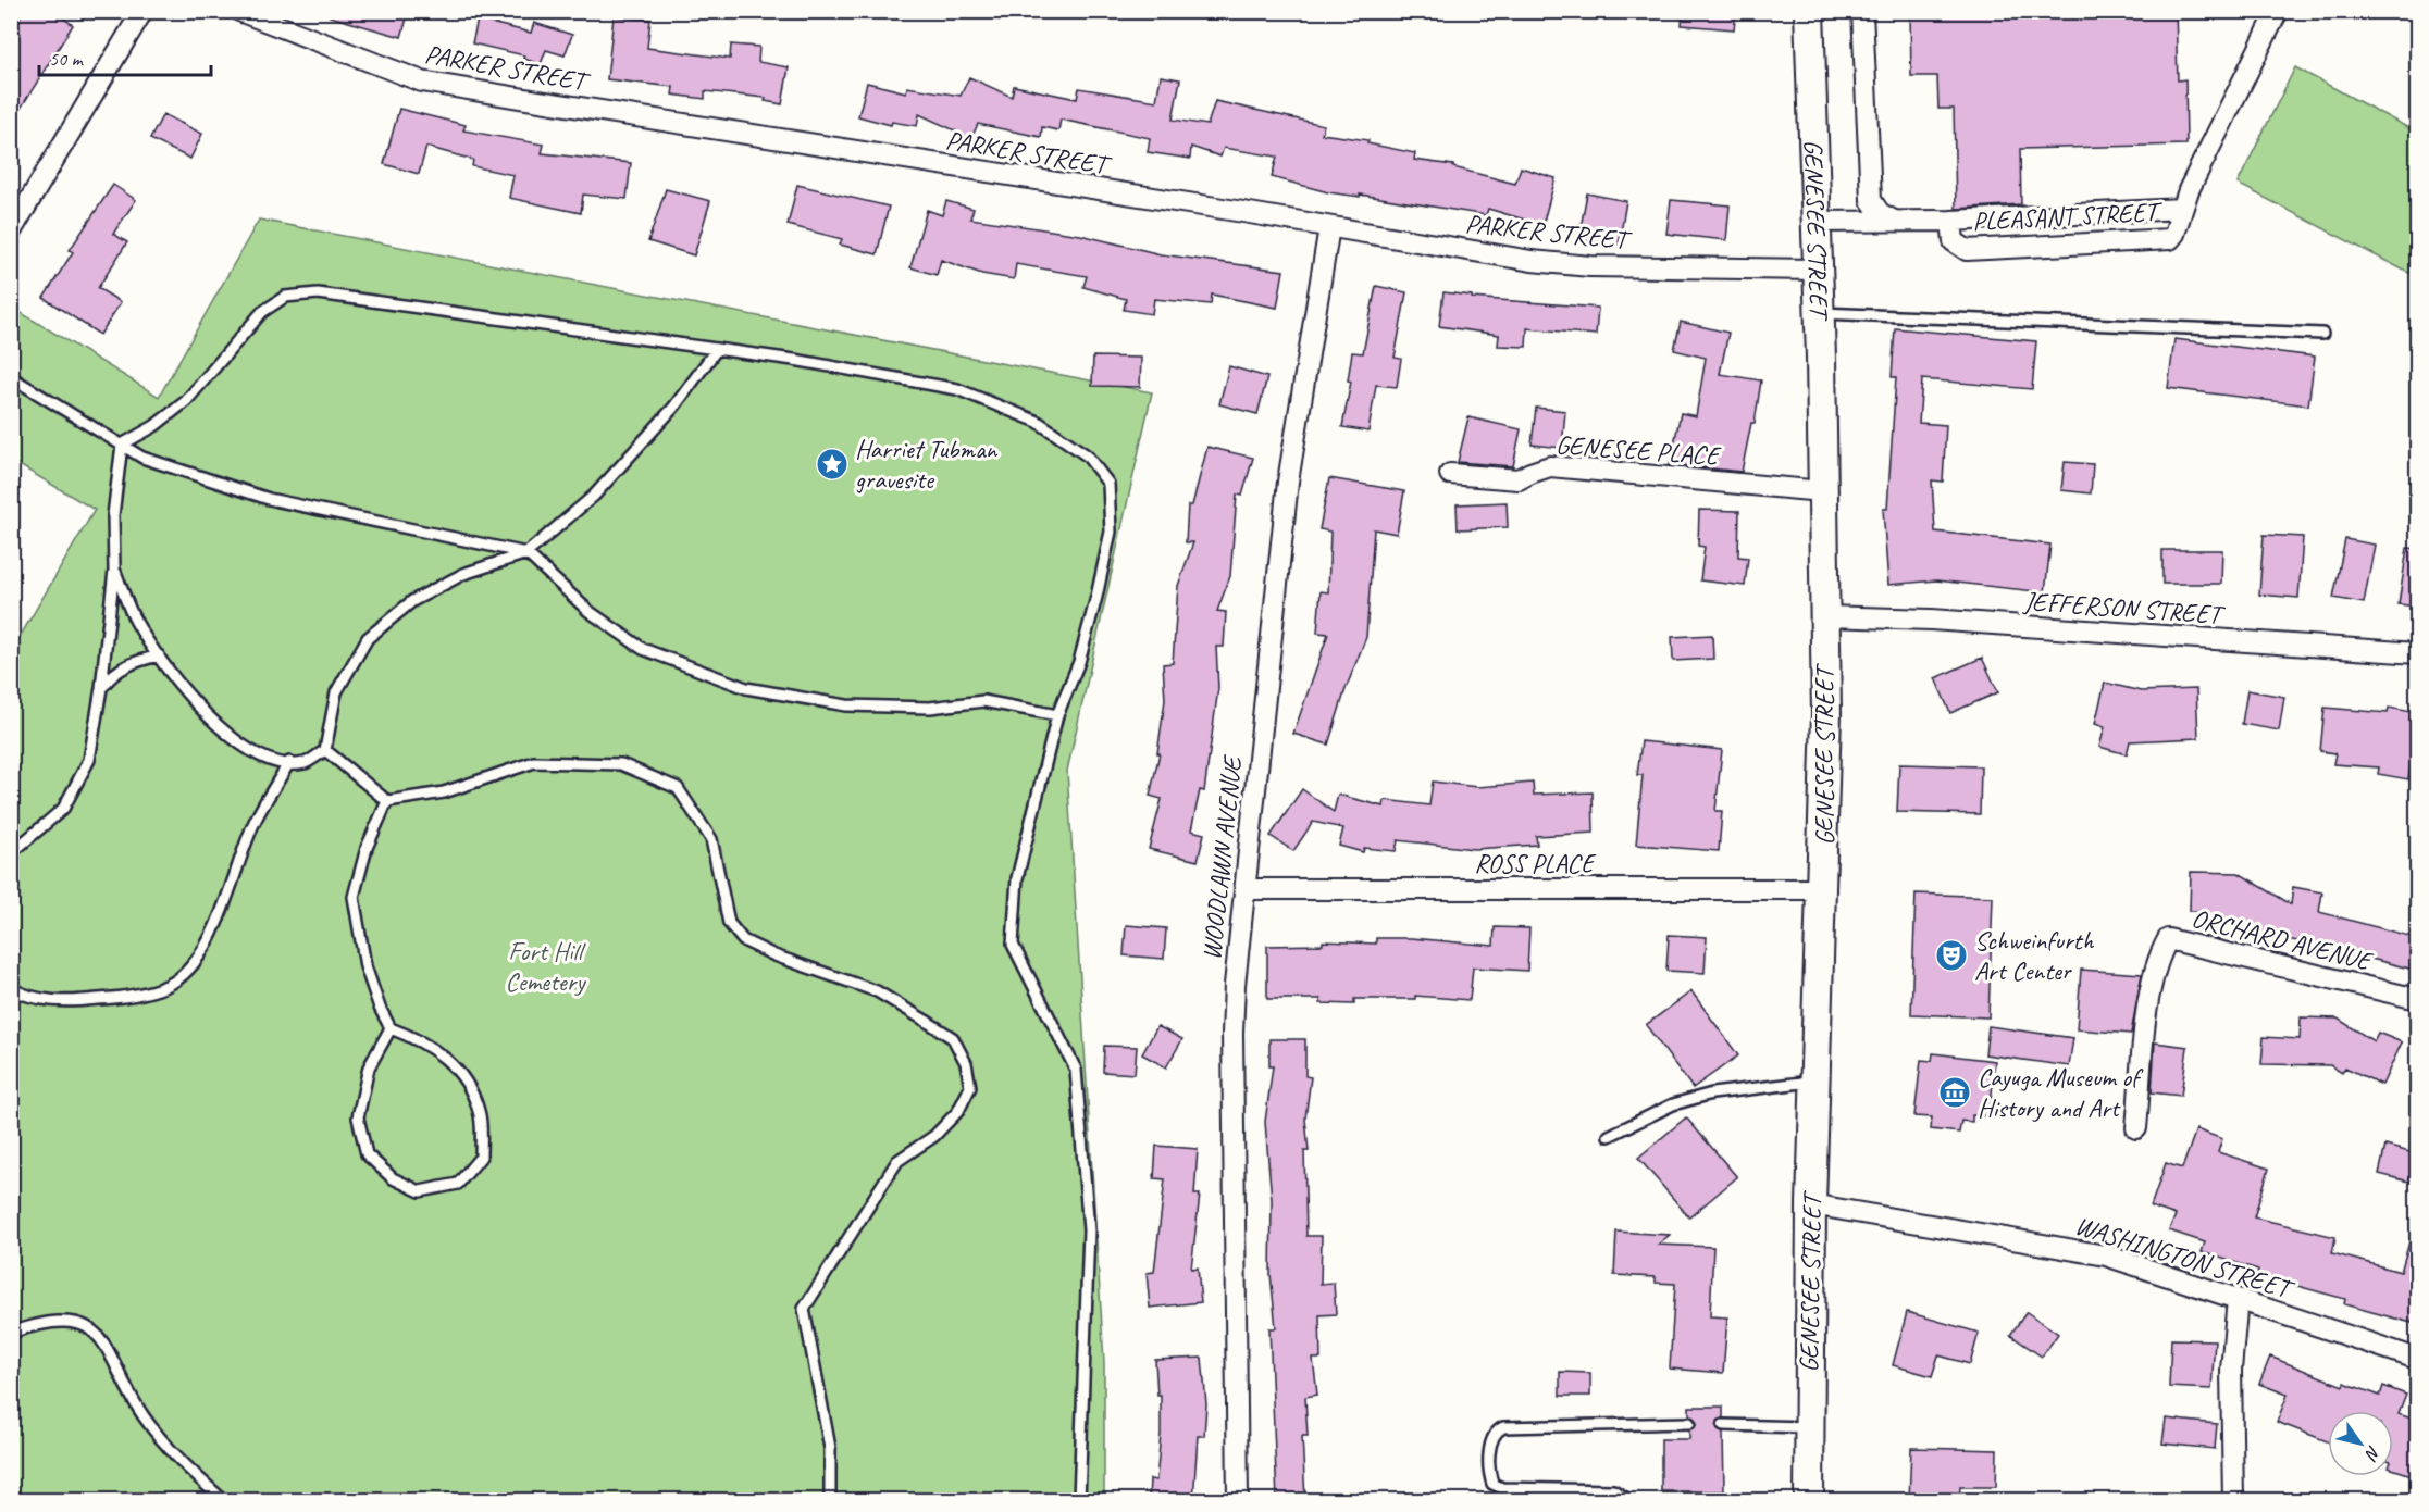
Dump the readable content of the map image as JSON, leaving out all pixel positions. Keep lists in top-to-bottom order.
{
  "streets": {
    "main road": ["GENESEE STREET"],
    "street": [
      "PARKER STREET",
      "PLEASANT STREET",
      "GENESEE PLACE",
      "JEFFERSON STREET",
      "WOODLAWN AVENUE",
      "ROSS PLACE",
      "ORCHARD AVENUE",
      "WASHINGTON STREET"
    ]
  },
  "crossings": [
    ["PARKER STREET", "GENESEE STREET"],
    ["PARKER STREET", "WOODLAWN AVENUE"],
    ["PLEASANT STREET", "GENESEE STREET"],
    ["GENESEE STREET", "GENESEE PLACE"],
    ["GENESEE STREET", "JEFFERSON STREET"],
    ["GENESEE STREET", "ROSS PLACE"],
    ["GENESEE STREET", "WASHINGTON STREET"],
    ["WOODLAWN AVENUE", "ROSS PLACE"]
  ],
  "parks": ["Fort Hill Cemetery"],
  "places": {
    "place": ["Harriet Tubman gravesite"],
    "theatre": ["Schweinfurth Art Center"],
    "museum": ["Cayuga Museum of History and Art"]
  },
  "scale_bar": "50 m",
  "north": "bottom right"
}
